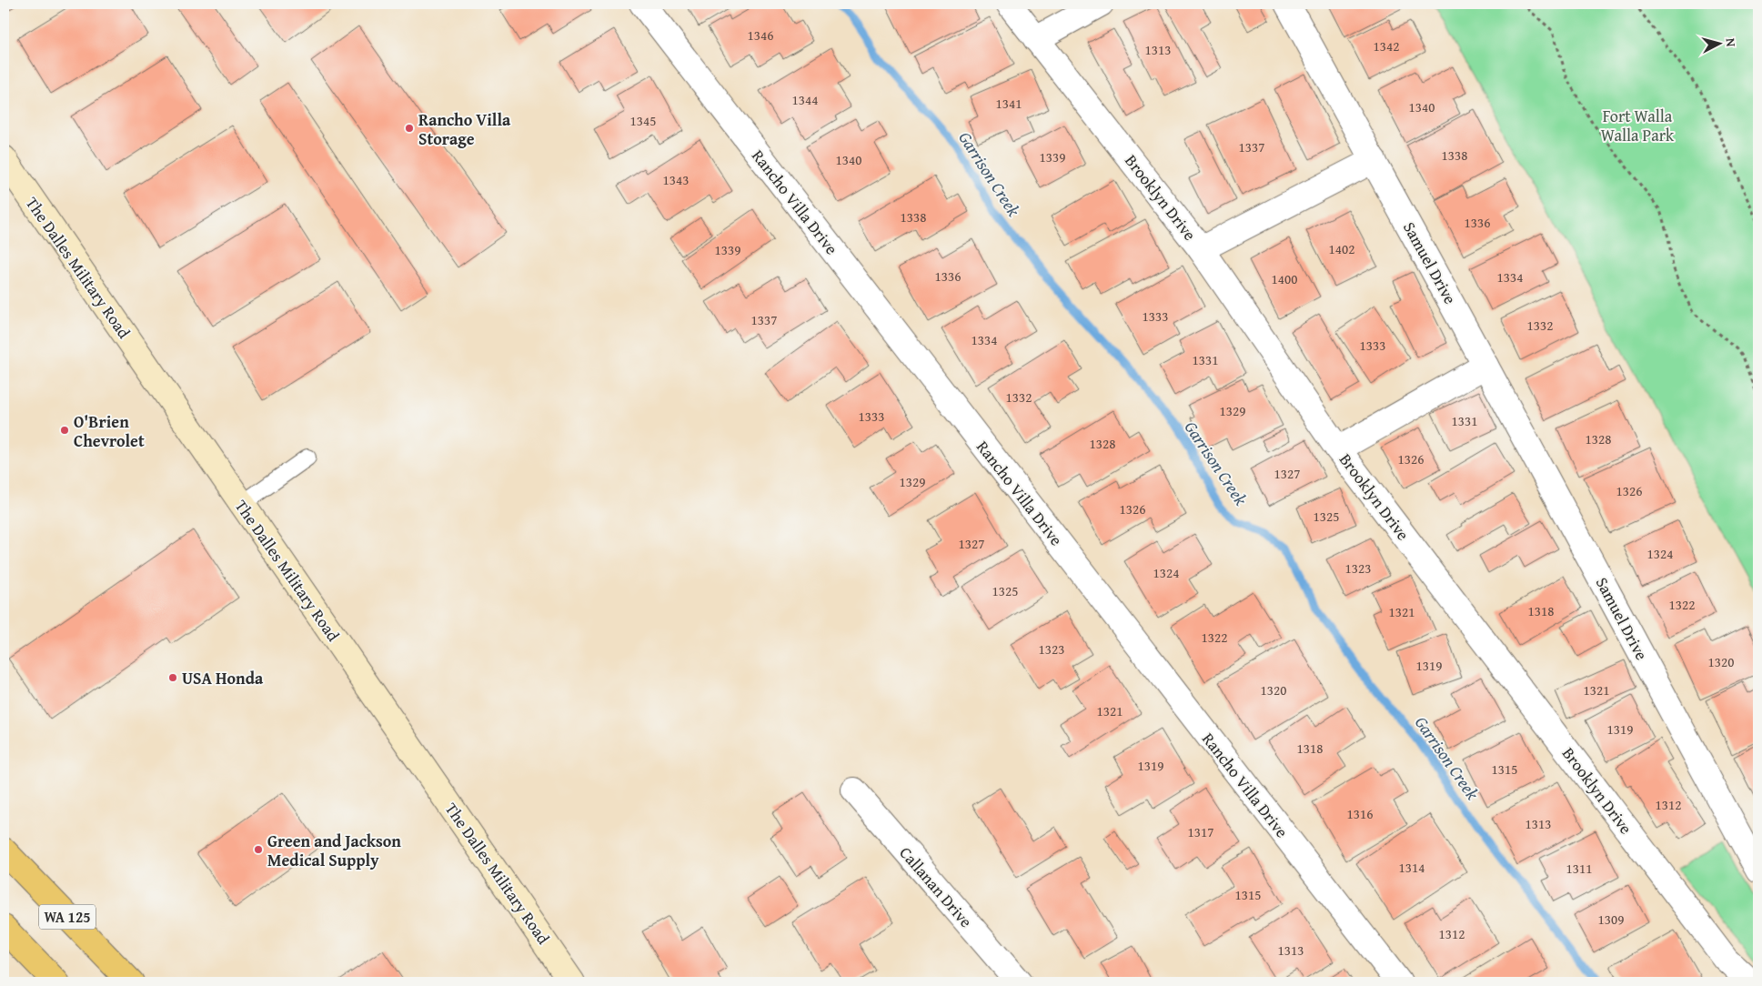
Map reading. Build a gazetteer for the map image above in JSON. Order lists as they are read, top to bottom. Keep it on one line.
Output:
{"streets":{"main road":["The Dalles Military Road","WA 125"],"street":["Brooklyn Drive","Rancho Villa Drive","Samuel Drive","Callanan Drive"]},"water":["Garrison Creek"],"parks":["Fort Walla Walla Park"],"places":["Rancho Villa Storage","O'Brien Chevrolet","USA Honda","Green and Jackson Medical Supply"],"house_numbers":["1346","1342","1313","1344","1341","1340","1345","1337","1338","1339","1340","1343","1338","1336","1402","1339","1336","1334","1400","1333","1337","1332","1334","1333","1331","1332","1329","1333","1331","1328","1328","1326","1327","1329","1326","1326","1325","1327","1324","1323","1324","1325","1322","1318","1321","1322","1323","1320","1319","1320","1321","1321","1319","1318","1319","1315","1312","1316","1313","1317","1314","1311","1315","1309","1312","1313"],"north":"right"}
